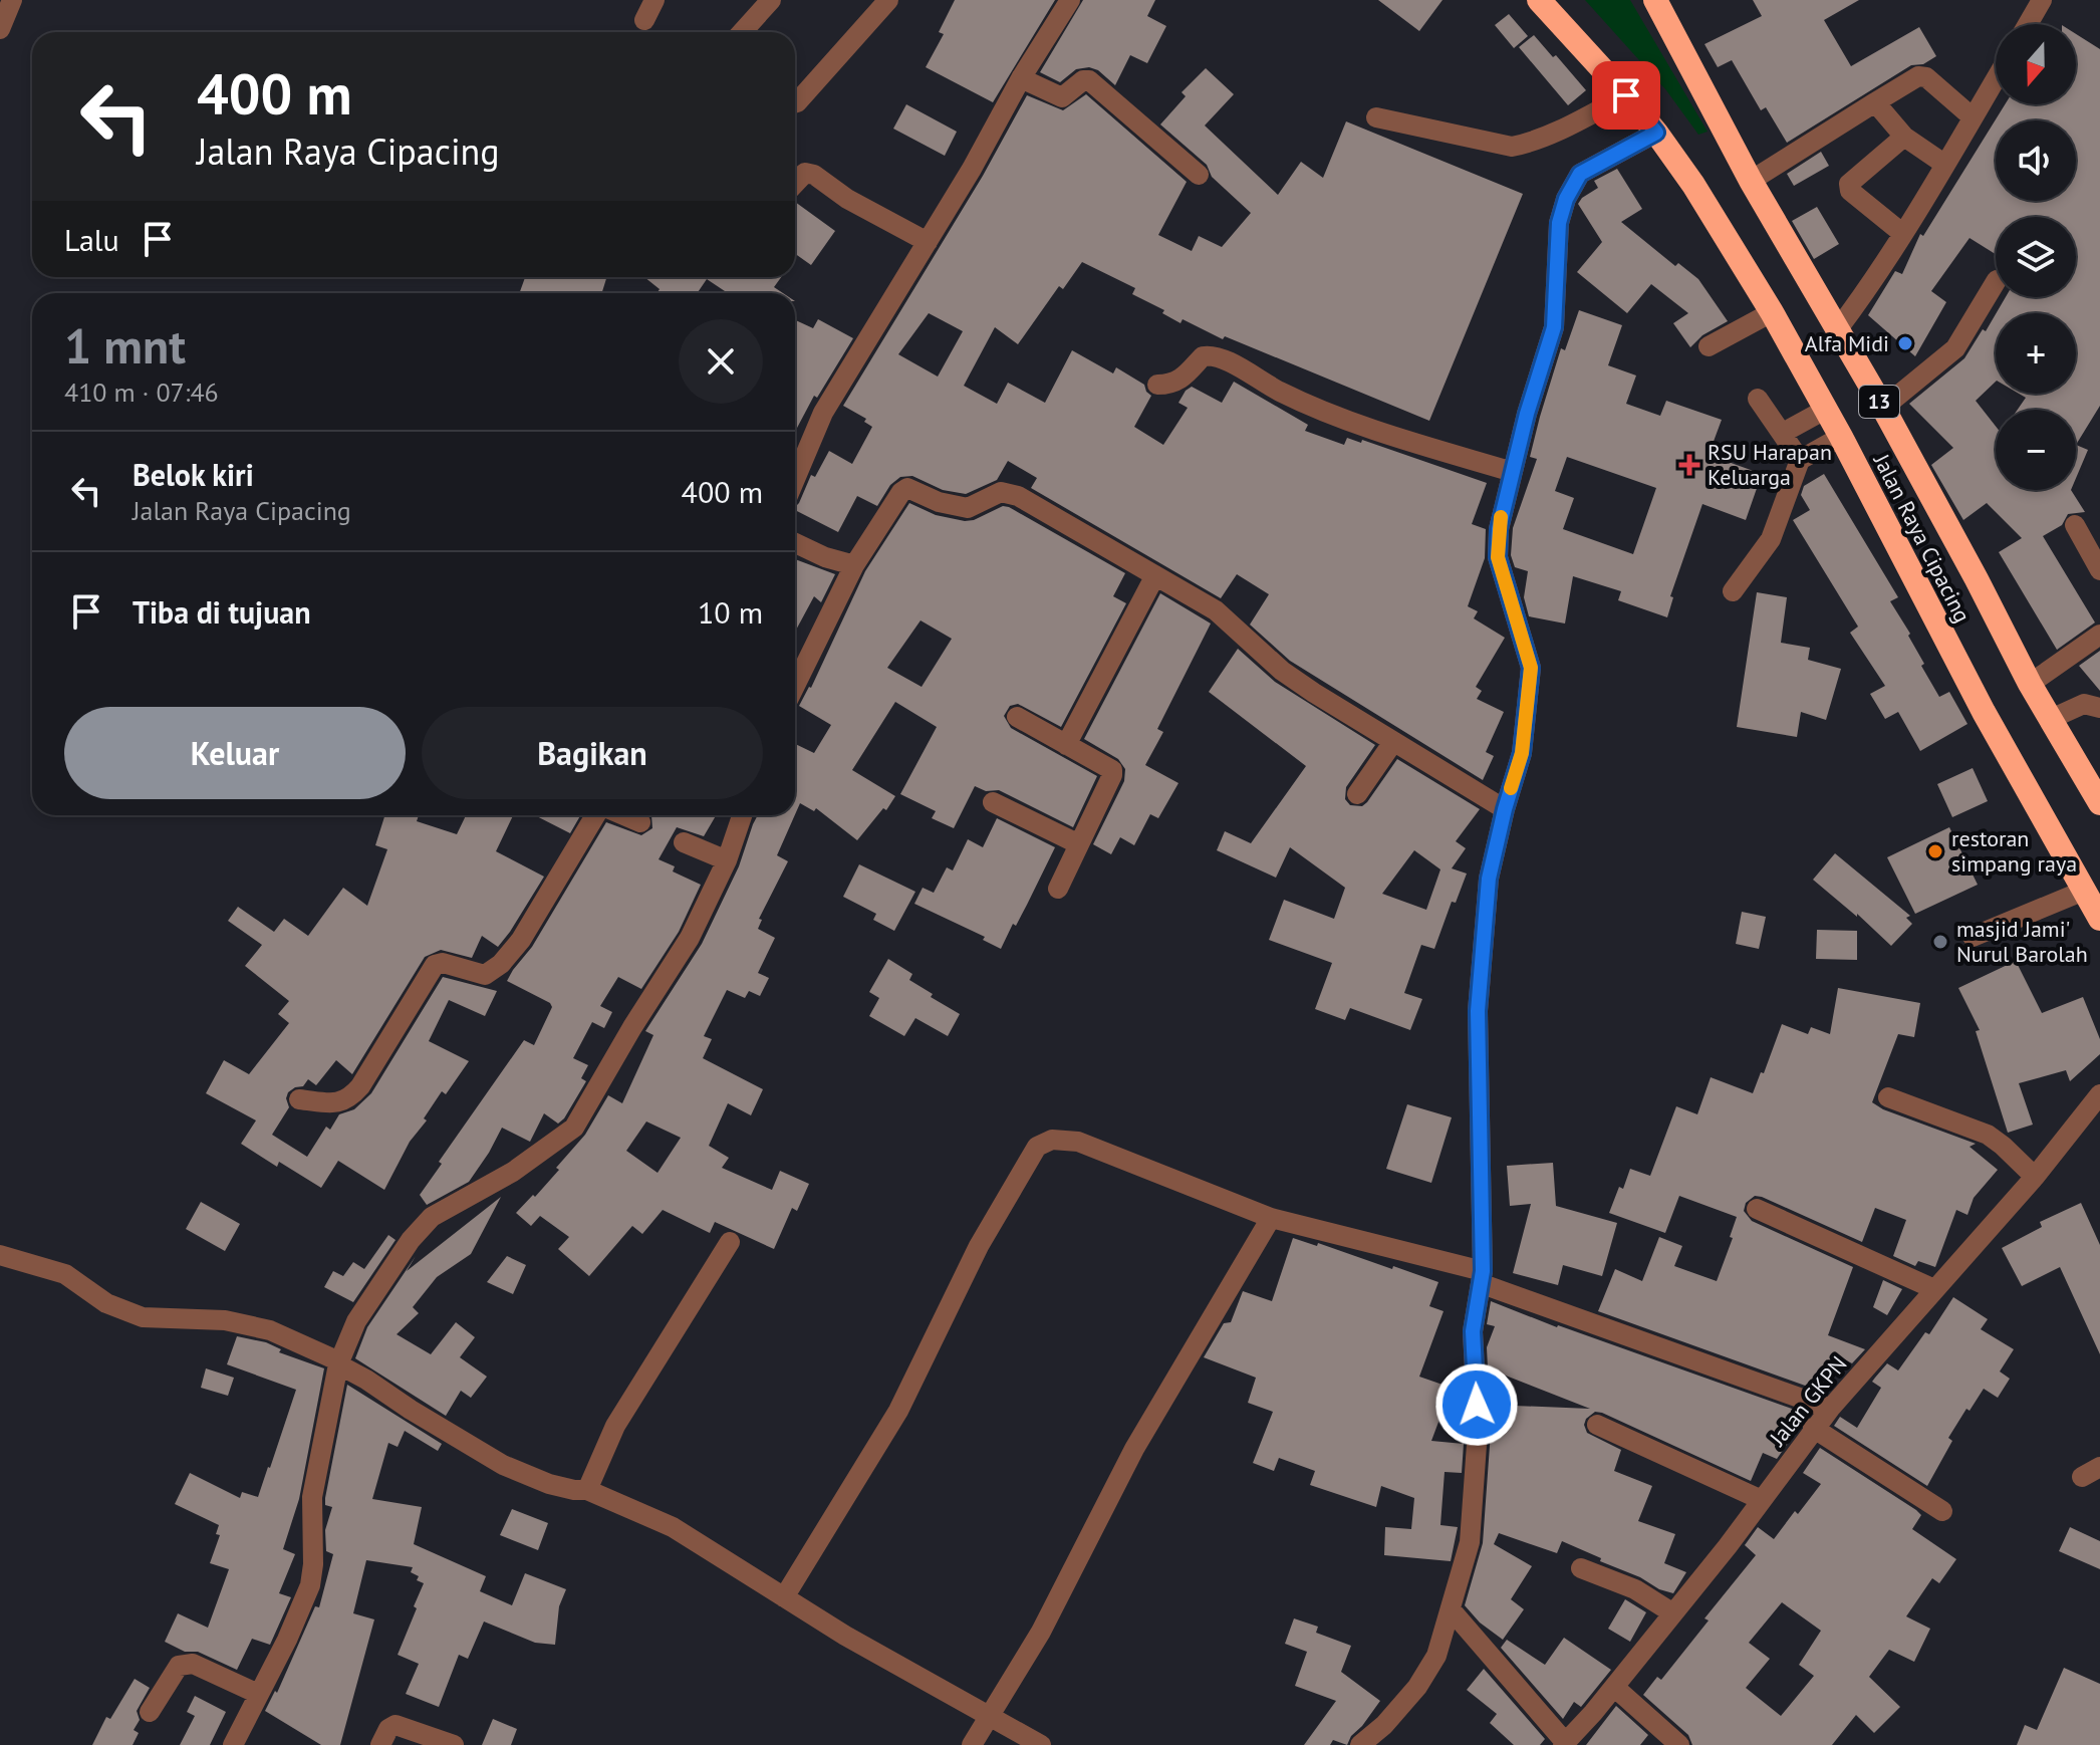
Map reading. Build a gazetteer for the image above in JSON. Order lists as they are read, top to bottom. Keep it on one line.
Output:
{"streets":{"highway":["13","Jalan Raya Cipacing"],"street":["Jalan GKPN"]},"places":{"other":["Alfa Midi","restoran simpang raya","masjid Jami' Nurul Barolah"],"health":["RSU Harapan Keluarga"]},"north":"bottom","page":{"map_buttons":["+","−"],"turn":["400 m","Jalan Raya Cipacing"],"then":"Lalu","heading":["1 mnt","410 m · 07:46"],"list":[{"name":"Belok kiri","note":"Jalan Raya Cipacing","value":"400 m"},{"name":"Tiba di tujuan","value":"10 m"}],"buttons":["Keluar","Bagikan"]}}
